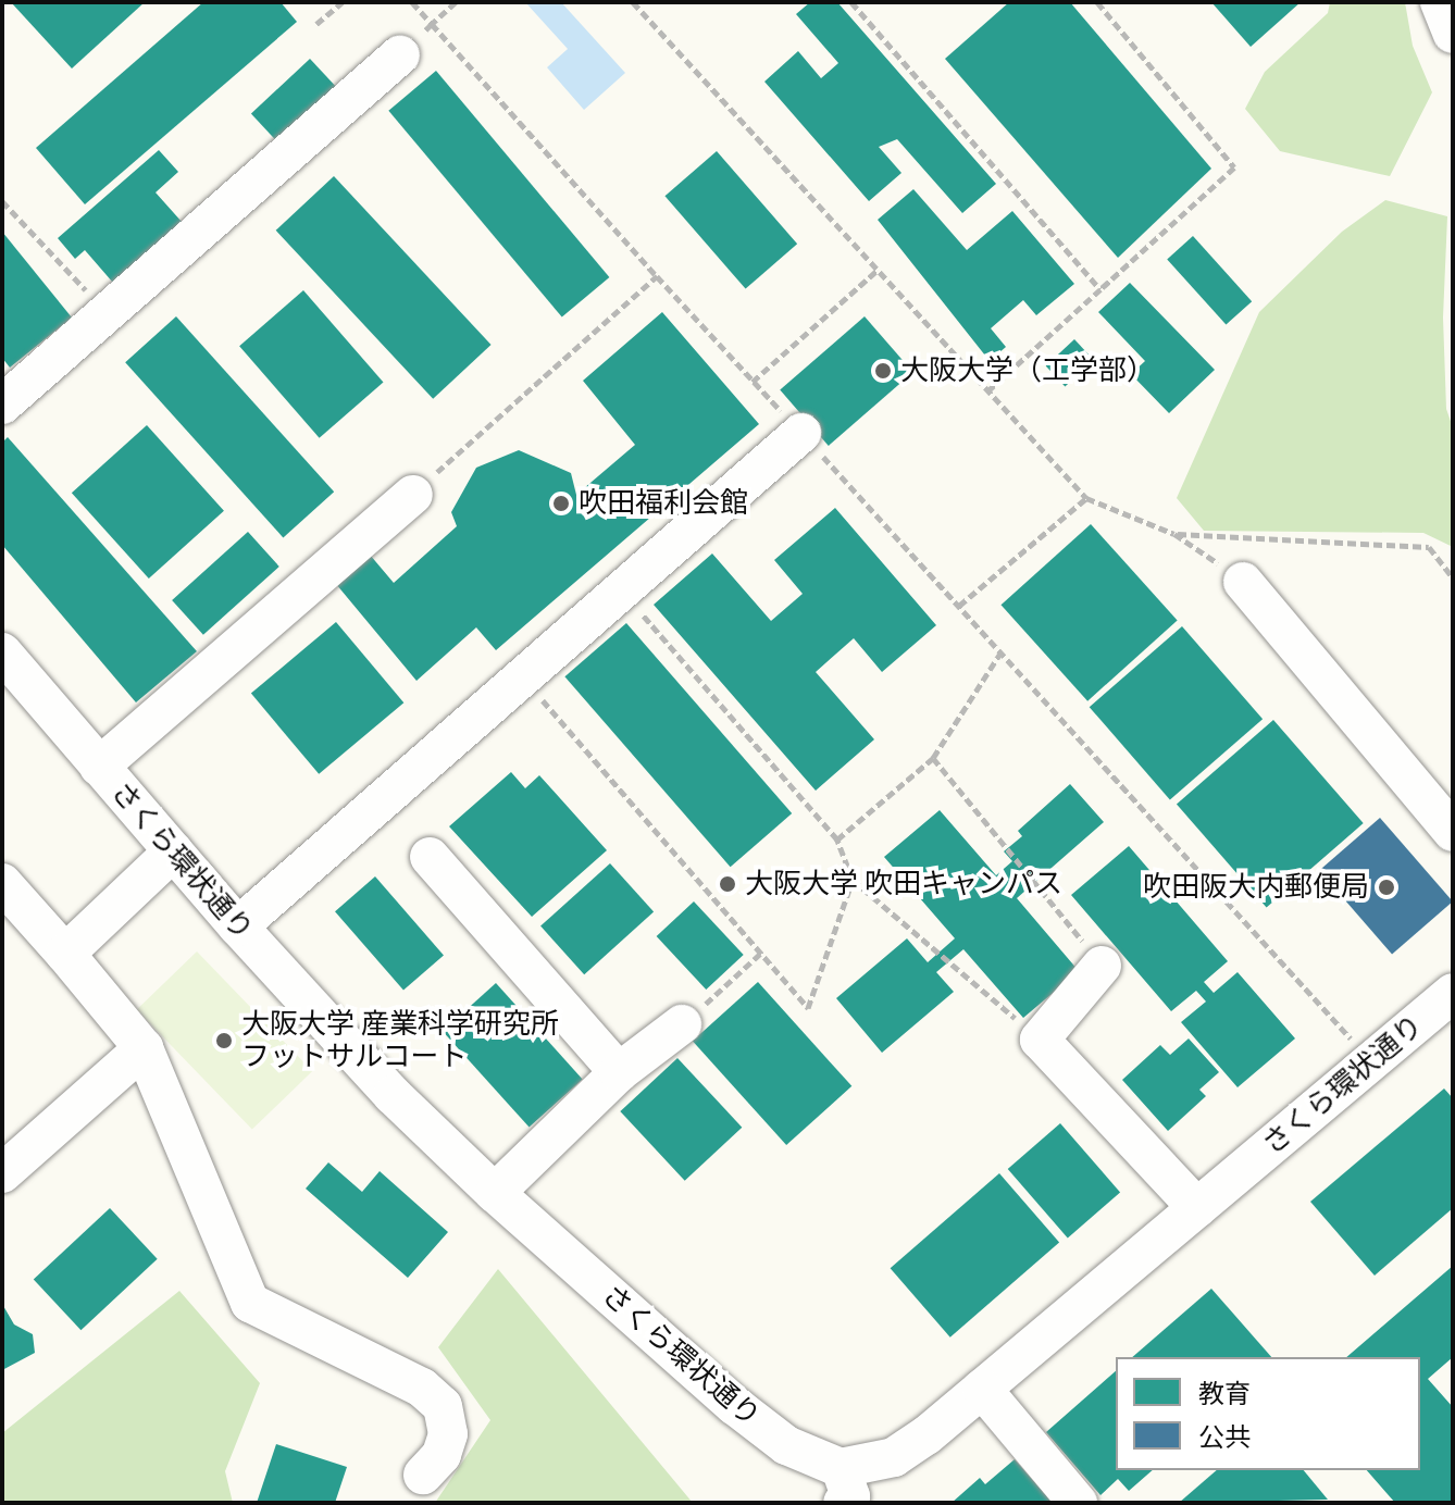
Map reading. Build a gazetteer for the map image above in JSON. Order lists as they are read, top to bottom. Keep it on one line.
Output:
{"streets":{"lane":["さくら環状通り"]},"places":["大阪大学（工学部）","吹田福利会館","大阪大学 吹田キャンパス","吹田阪大内郵便局","大阪大学 産業科学研究所 フットサルコート"],"legend":["教育","公共"]}
